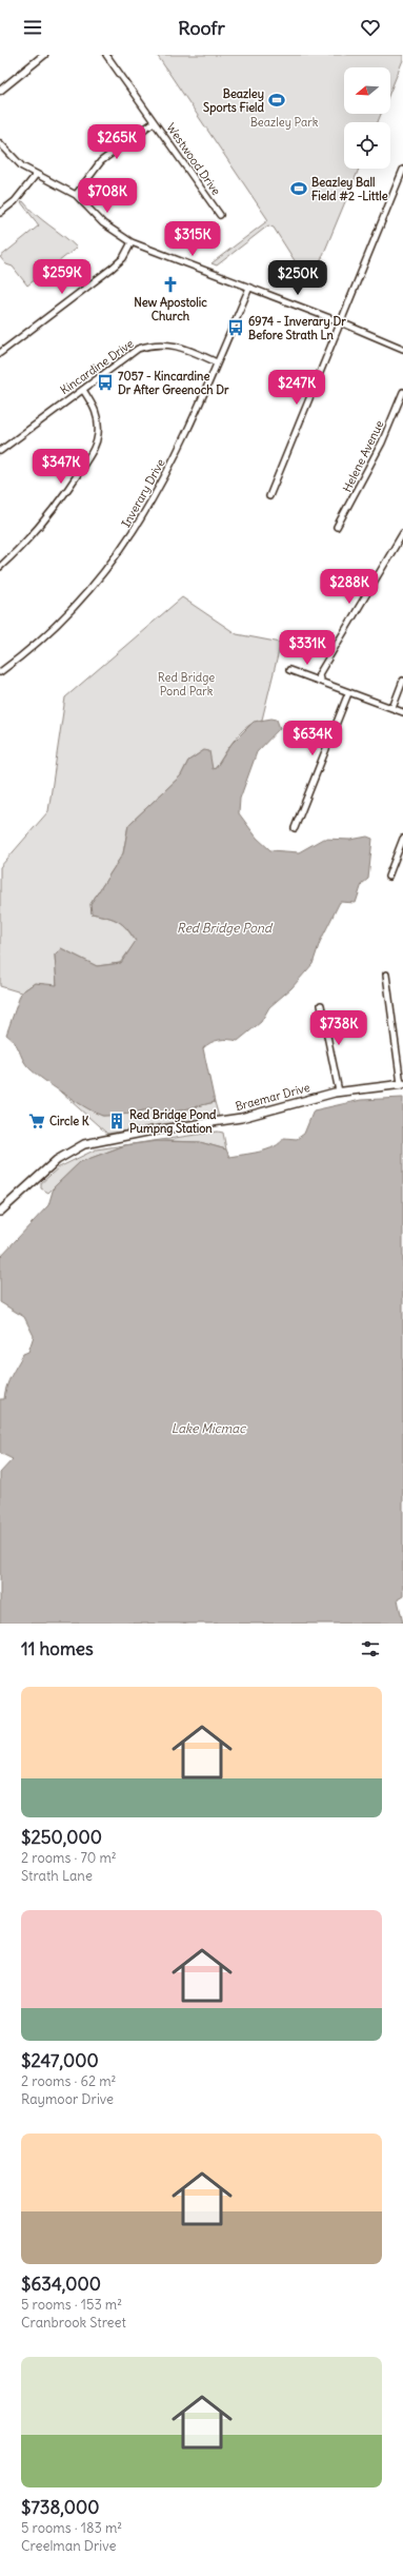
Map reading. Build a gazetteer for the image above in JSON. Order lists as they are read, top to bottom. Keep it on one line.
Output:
{"streets":{"main road":["Braemar Drive"],"street":["Westwood Drive","Kincardine Drive","Helene Avenue","Inverary Drive"]},"crossings":[["Kincardine Drive","Inverary Drive"]],"water":["Red Bridge Pond","Lake Micmac"],"parks":["Beazley Park","Red Bridge Pond Park"],"places":{"sports":["Beazley Sports Field","Beazley Ball Field #2 -Little"],"church":["New Apostolic Church"],"bus stop":["6974 - Inverary Dr Before Strath Ln","7057 - Kincardine Dr After Greenoch Dr"],"supermarket":["Circle K"],"building":["Red Bridge Pond Pumpng Station"]},"north":"left","page":{"header":"Roofr","price":["$265K","$708K","$315K","$259K","$250K","$247K","$347K","$288K","$331K","$634K","$738K"],"heading":"11 homes","list":[{"name":"$250,000","note":"2 rooms · 70 m² · Strath Lane"},{"name":"$247,000","note":"2 rooms · 62 m² · Raymoor Drive"},{"name":"$634,000","note":"5 rooms · 153 m² · Cranbrook Street"},{"name":"$738,000","note":"5 rooms · 183 m² · Creelman Drive"}]}}
